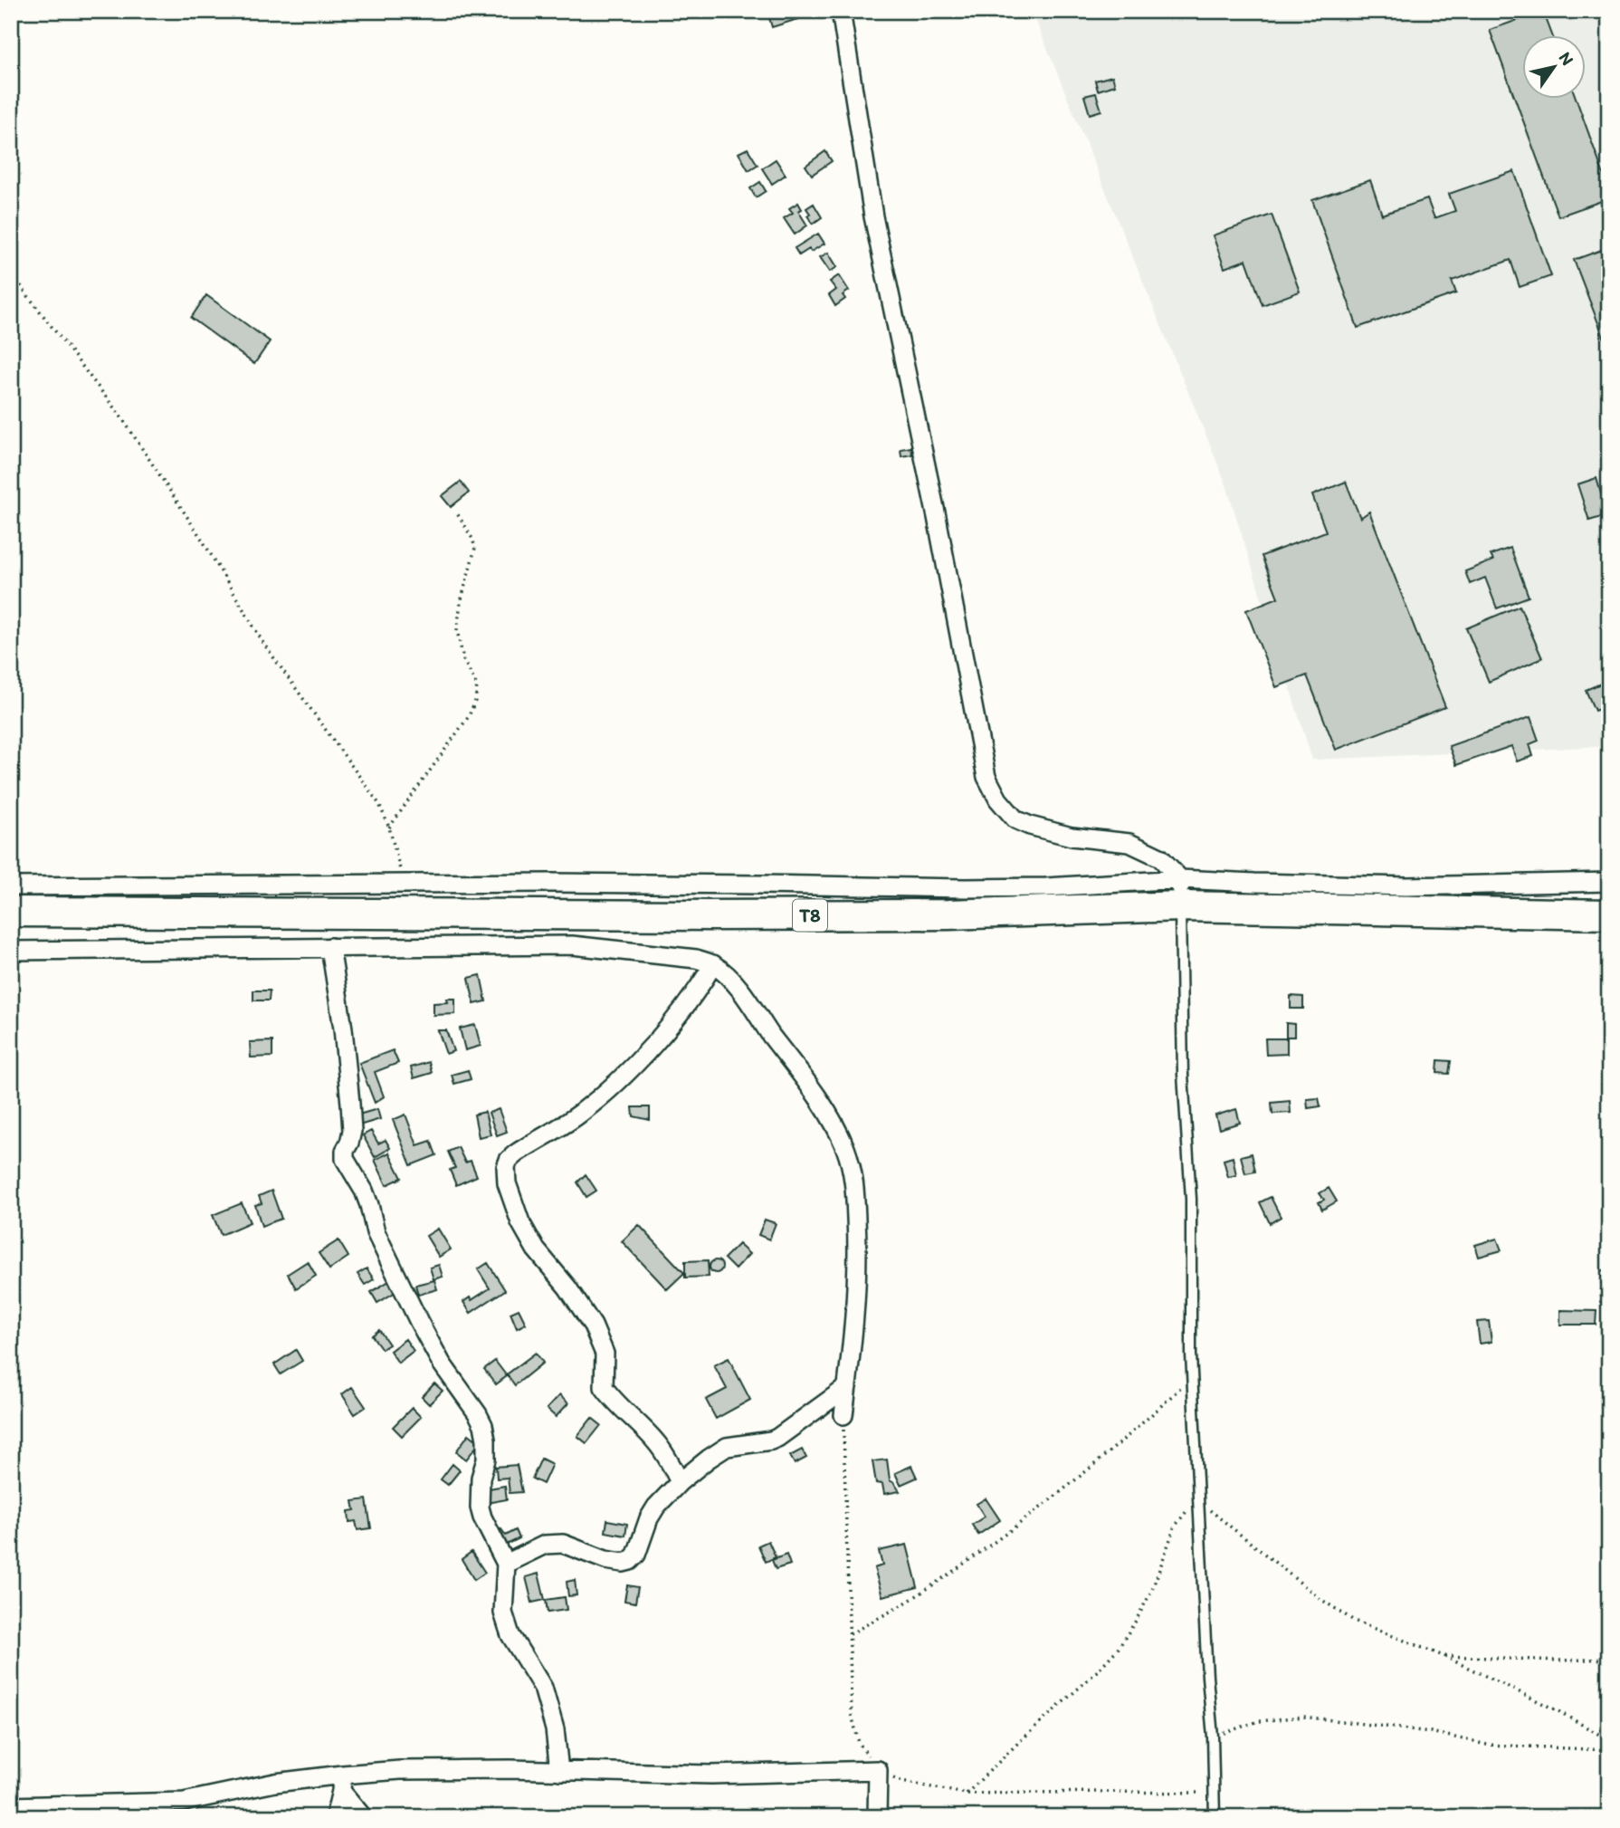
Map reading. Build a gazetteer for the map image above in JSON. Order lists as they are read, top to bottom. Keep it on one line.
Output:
{"streets":{"highway":["T8"]},"north":"top right"}
